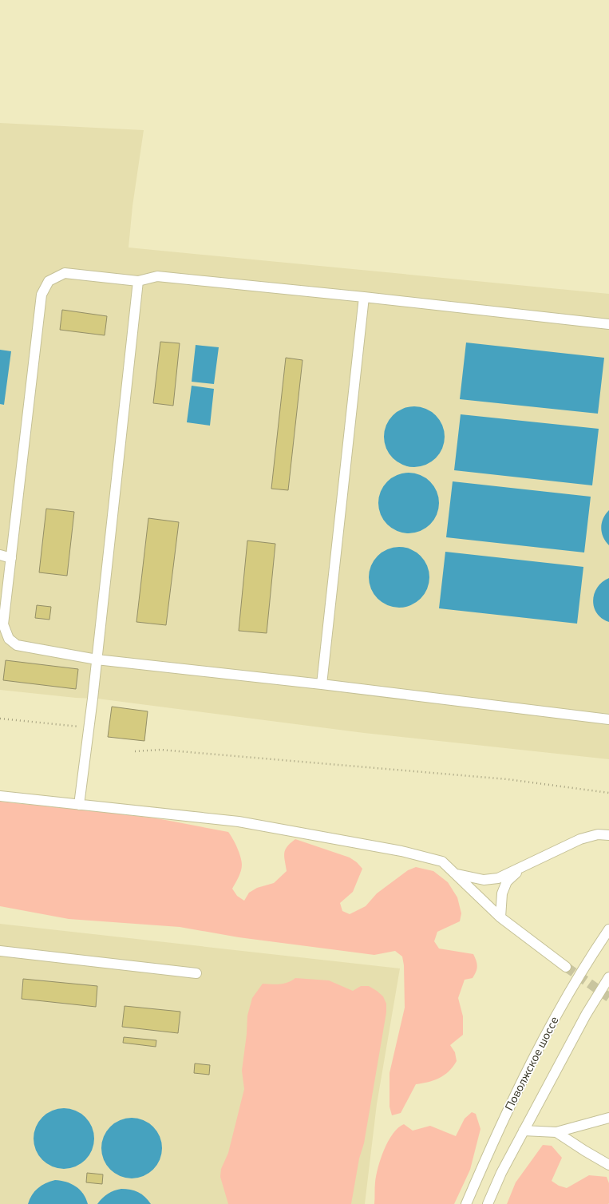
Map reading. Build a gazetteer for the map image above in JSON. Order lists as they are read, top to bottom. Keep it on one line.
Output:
{"streets":{"street":["Поволжское шоссе"]}}
